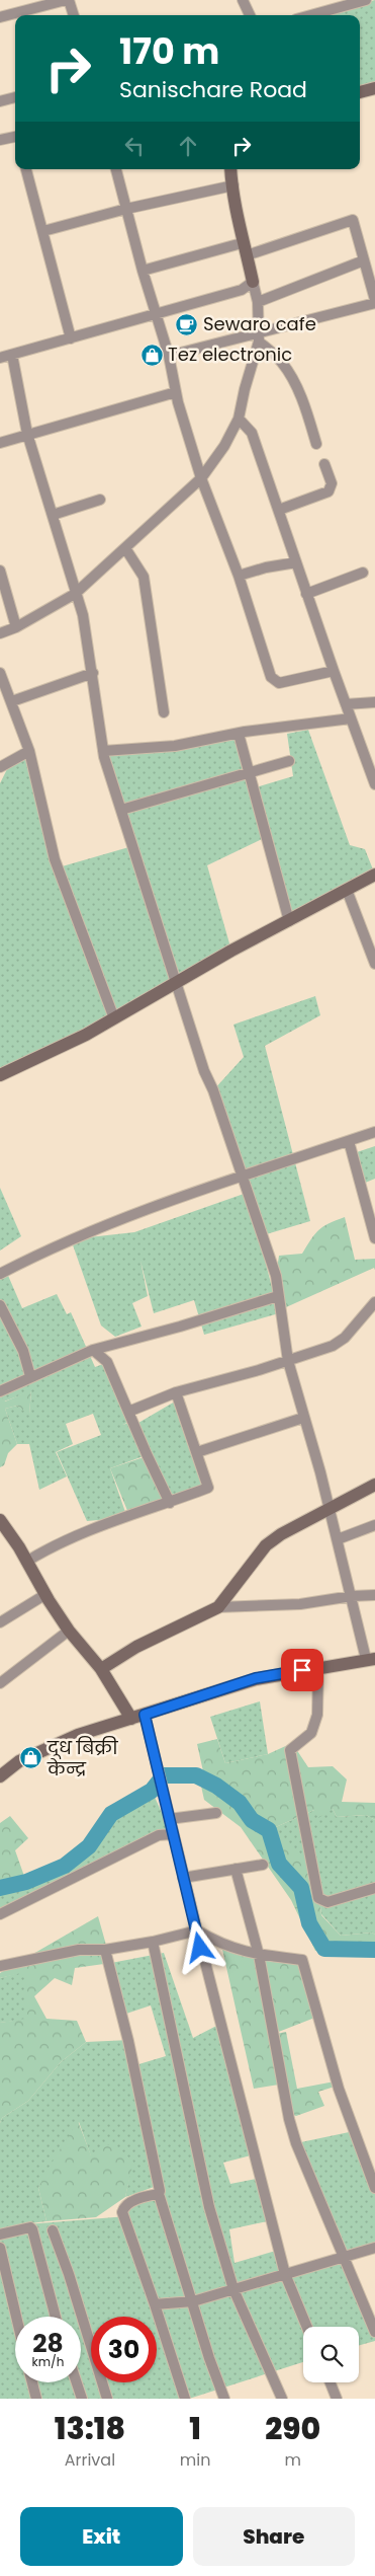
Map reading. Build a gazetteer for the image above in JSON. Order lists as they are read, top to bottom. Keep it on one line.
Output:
{"places":{"cafe":["Sewaro cafe"],"shop":["Tez electronic","दूध बिक्री केन्द्र"]},"page":{"turn":["170 m","Sanischare Road"],"speed":"28 km/h","limit":"30","eta":["13:18","Arrival","1","min","290","m"],"buttons":["Exit","Share"]}}
